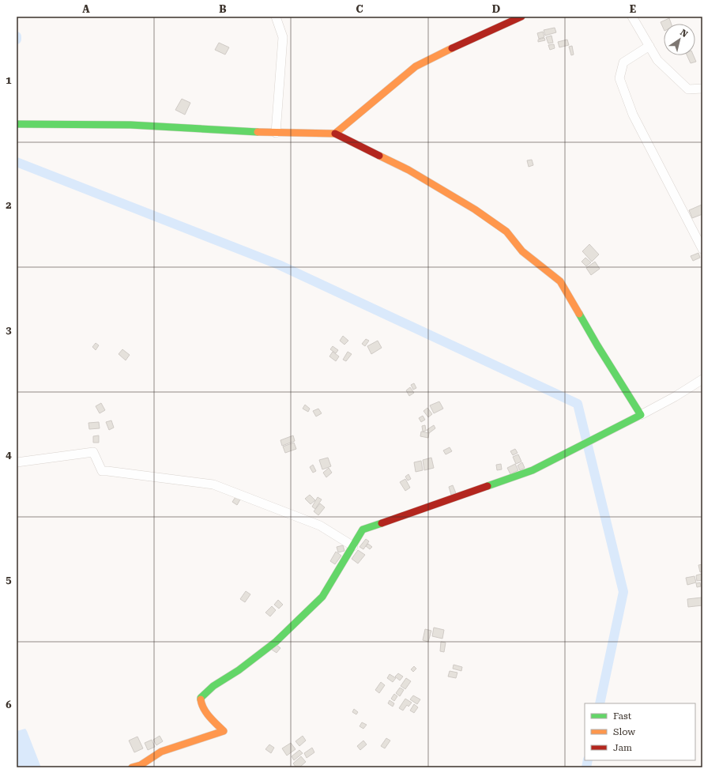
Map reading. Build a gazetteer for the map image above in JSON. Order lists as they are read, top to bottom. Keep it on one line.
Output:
{"legend":["Fast","Slow","Jam"],"north":"top right","grid":{"columns":["A","B","C","D","E"],"rows":["1","2","3","4","5","6"]}}
